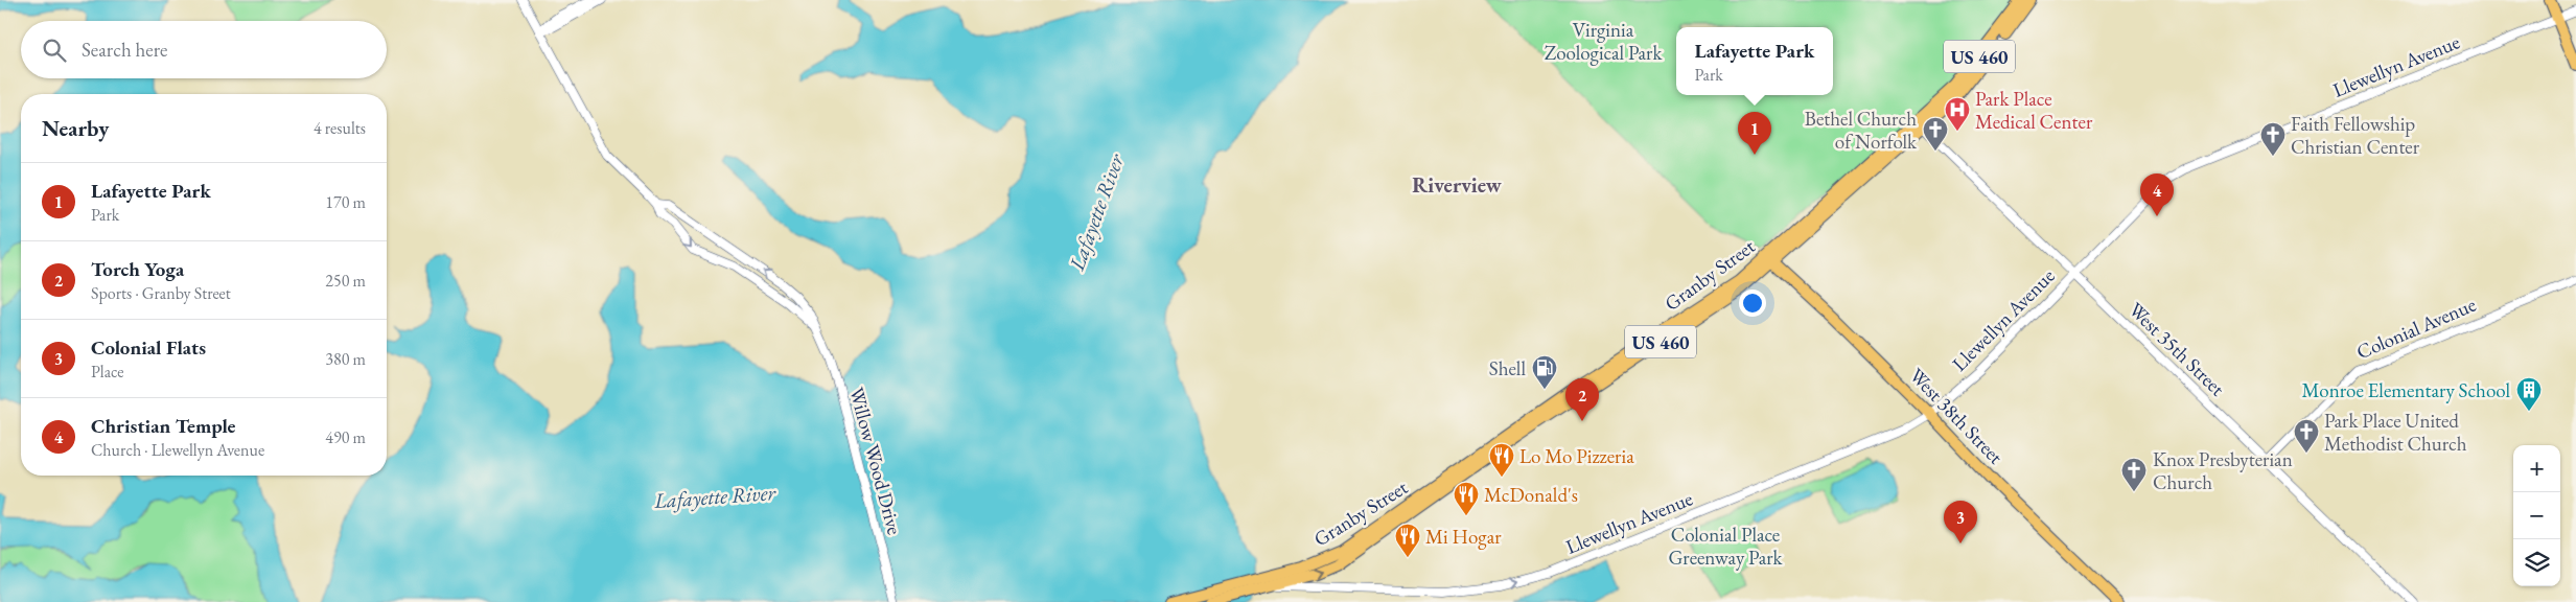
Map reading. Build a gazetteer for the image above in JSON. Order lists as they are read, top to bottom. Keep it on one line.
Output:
{"streets":{"main road":["US 460","Granby Street","West 38th Street"],"street":["Llewellyn Avenue","Colonial Avenue","West 35th Street","Willow Wood Drive"]},"crossings":[["Llewellyn Avenue","Granby Street"],["Llewellyn Avenue","West 35th Street"],["Llewellyn Avenue","West 38th Street"],["Granby Street","West 35th Street"],["Granby Street","West 38th Street"],["Colonial Avenue","West 35th Street"]],"one_way":["Llewellyn Avenue"],"districts":["Riverview"],"water":["Lafayette River"],"parks":["Virginia Zoological Park","Colonial Place Greenway Park"],"places":{"hospital":["Park Place Medical Center"],"church":["Bethel Church of Norfolk","Faith Fellowship Christian Center","Park Place United Methodist Church","Knox Presbyterian Church"],"fuel station":["Shell"],"building":["Monroe Elementary School"],"restaurant":["Lo Mo Pizzeria","McDonald's","Mi Hogar"]},"page":{"search":"Search here","popup":["Lafayette Park","Park"],"heading":["Nearby","4 results"],"pins":["1","4","2","3"],"list":[{"mark":"1","name":"Lafayette Park","note":"Park","value":"170 m"},{"mark":"2","name":"Torch Yoga","note":"Sports · Granby Street","value":"250 m"},{"mark":"3","name":"Colonial Flats","note":"Place","value":"380 m"},{"mark":"4","name":"Christian Temple","note":"Church · Llewellyn Avenue","value":"490 m"}],"map_buttons":["+","−"]}}
